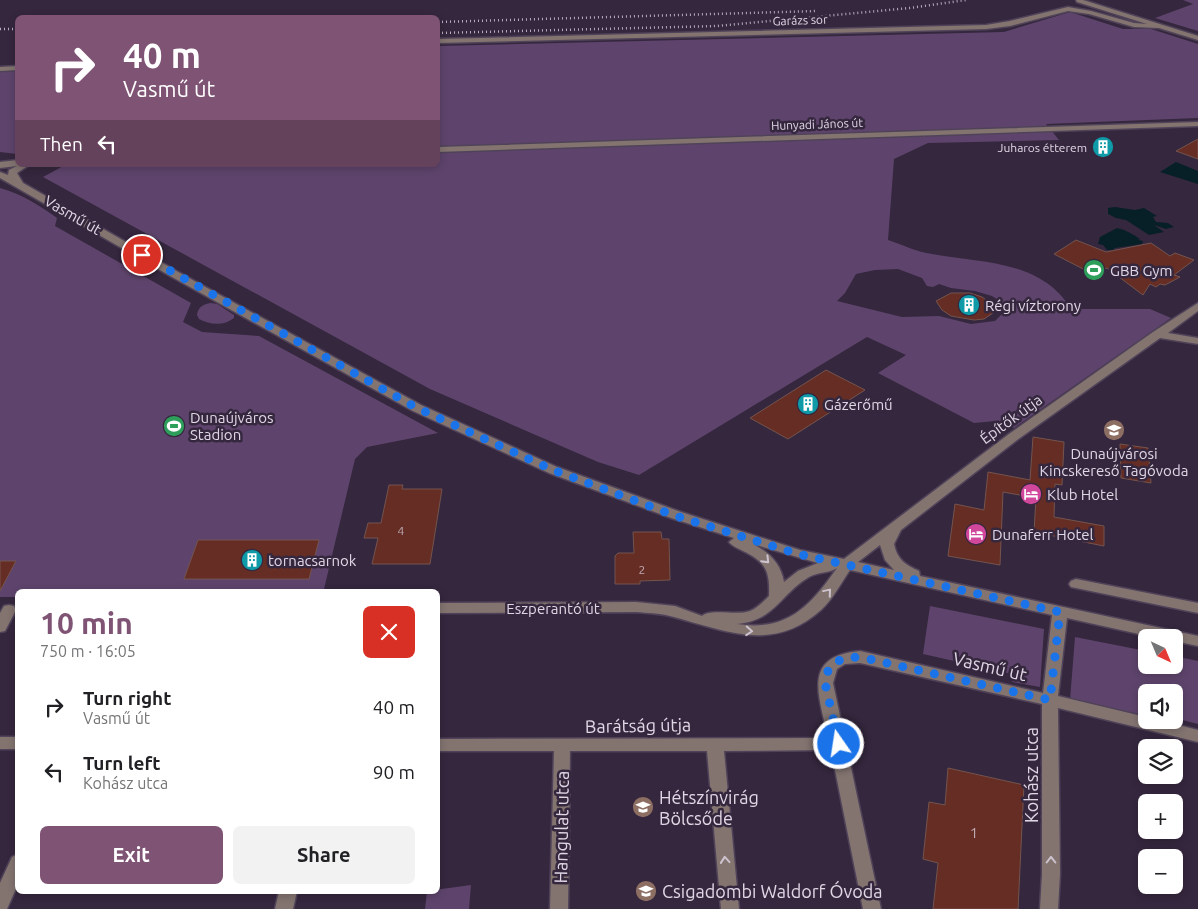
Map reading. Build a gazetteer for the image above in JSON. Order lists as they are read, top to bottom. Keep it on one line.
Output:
{"streets":{"street":["Garázs sor","Hunyadi János út","Vasmű út","Építők útja","Eszperantó út","Barátság útja","Kohász utca","Hangulat utca"]},"crossings":[["Vasmű út","Építők útja"],["Vasmű út","Eszperantó út"],["Vasmű út","Barátság útja"],["Vasmű út","Kohász utca"],["Építők útja","Eszperantó út"],["Barátság útja","Hangulat utca"]],"one_way":["Kohász utca"],"places":{"building":["Juharos étterem","Régi víztorony","Gázerőmű","tornacsarnok"],"sports":["GBB Gym","Dunaújváros Stadion"],"school or university":["Dunaújvárosi Kincskereső Tagóvoda","Hétszínvirág Bölcsőde","Csigadombi Waldorf Óvoda"],"hotel":["Klub Hotel","Dunaferr Hotel"]},"house_numbers":["4","2","1"],"north":"bottom right","page":{"turn":["40 m","Vasmű út"],"then":"Then","heading":["10 min","750 m · 16:05"],"map_buttons":["+","−"],"list":[{"name":"Turn right","note":"Vasmű út","value":"40 m"},{"name":"Turn left","note":"Kohász utca","value":"90 m"}],"buttons":["Exit","Share"]}}
